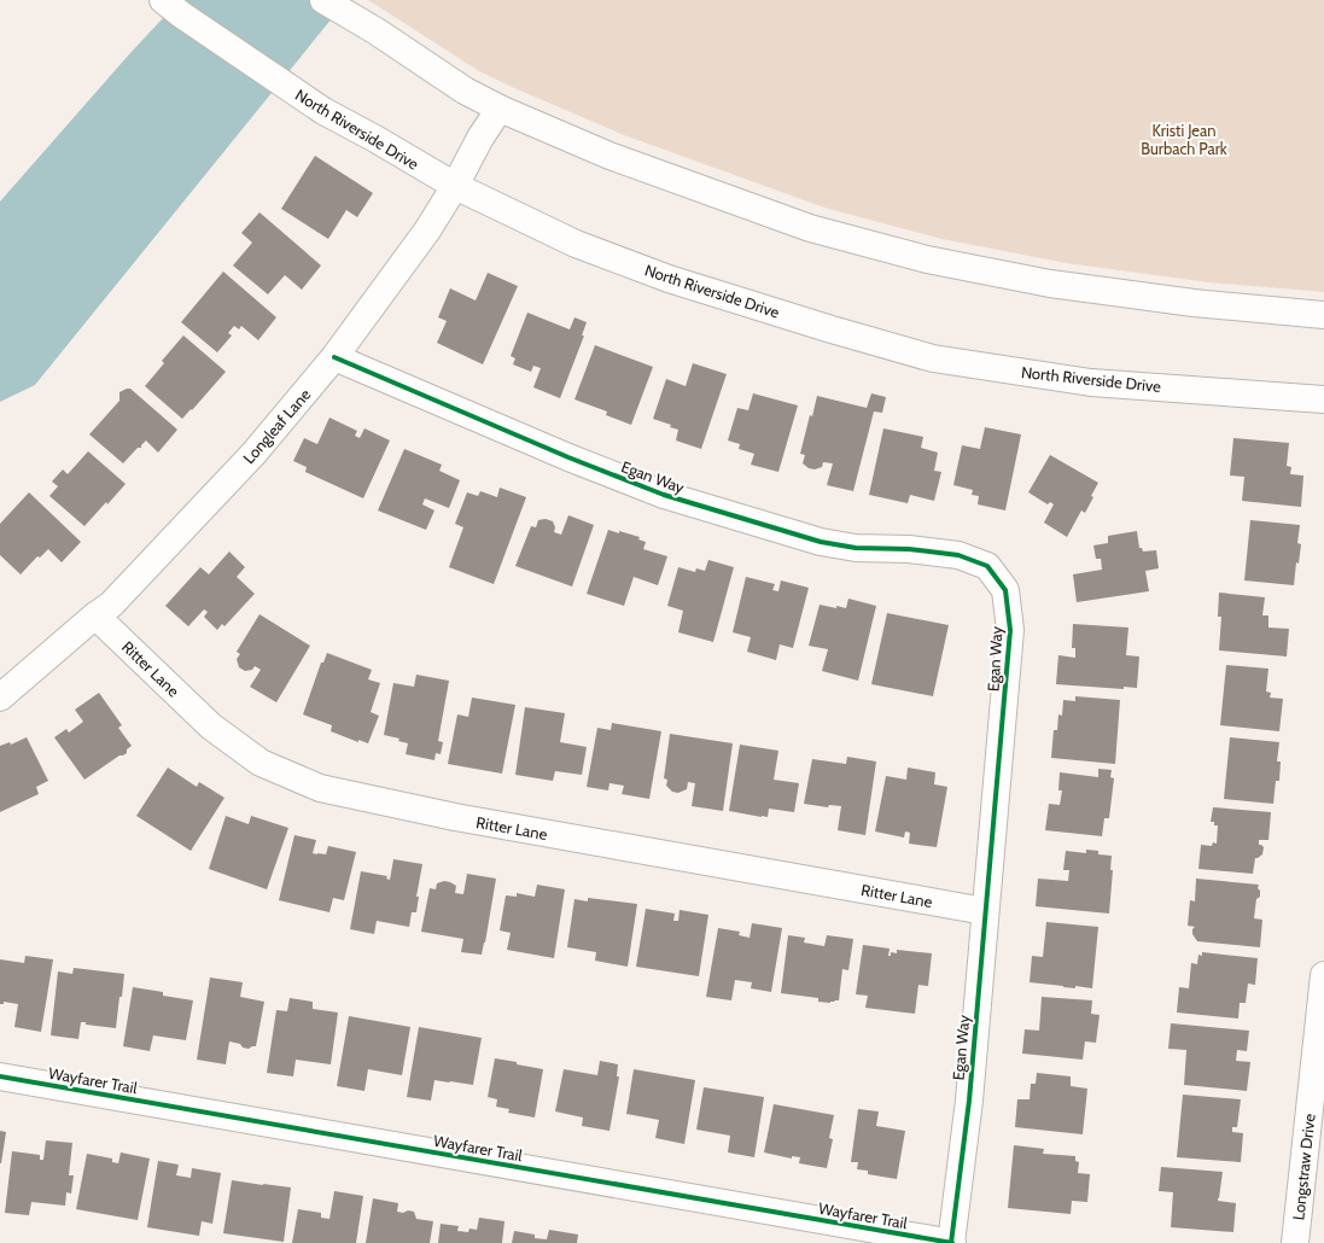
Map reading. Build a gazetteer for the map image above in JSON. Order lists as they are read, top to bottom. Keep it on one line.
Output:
{"streets":{"street":["North Riverside Drive","Longleaf Lane","Egan Way","Ritter Lane","Wayfarer Trail","Longstraw Drive"]},"crossings":[["North Riverside Drive","Longleaf Lane"],["Longleaf Lane","Egan Way"],["Longleaf Lane","Ritter Lane"],["Egan Way","Ritter Lane"],["Egan Way","Wayfarer Trail"]],"parks":["Kristi Jean Burbach Park"]}
